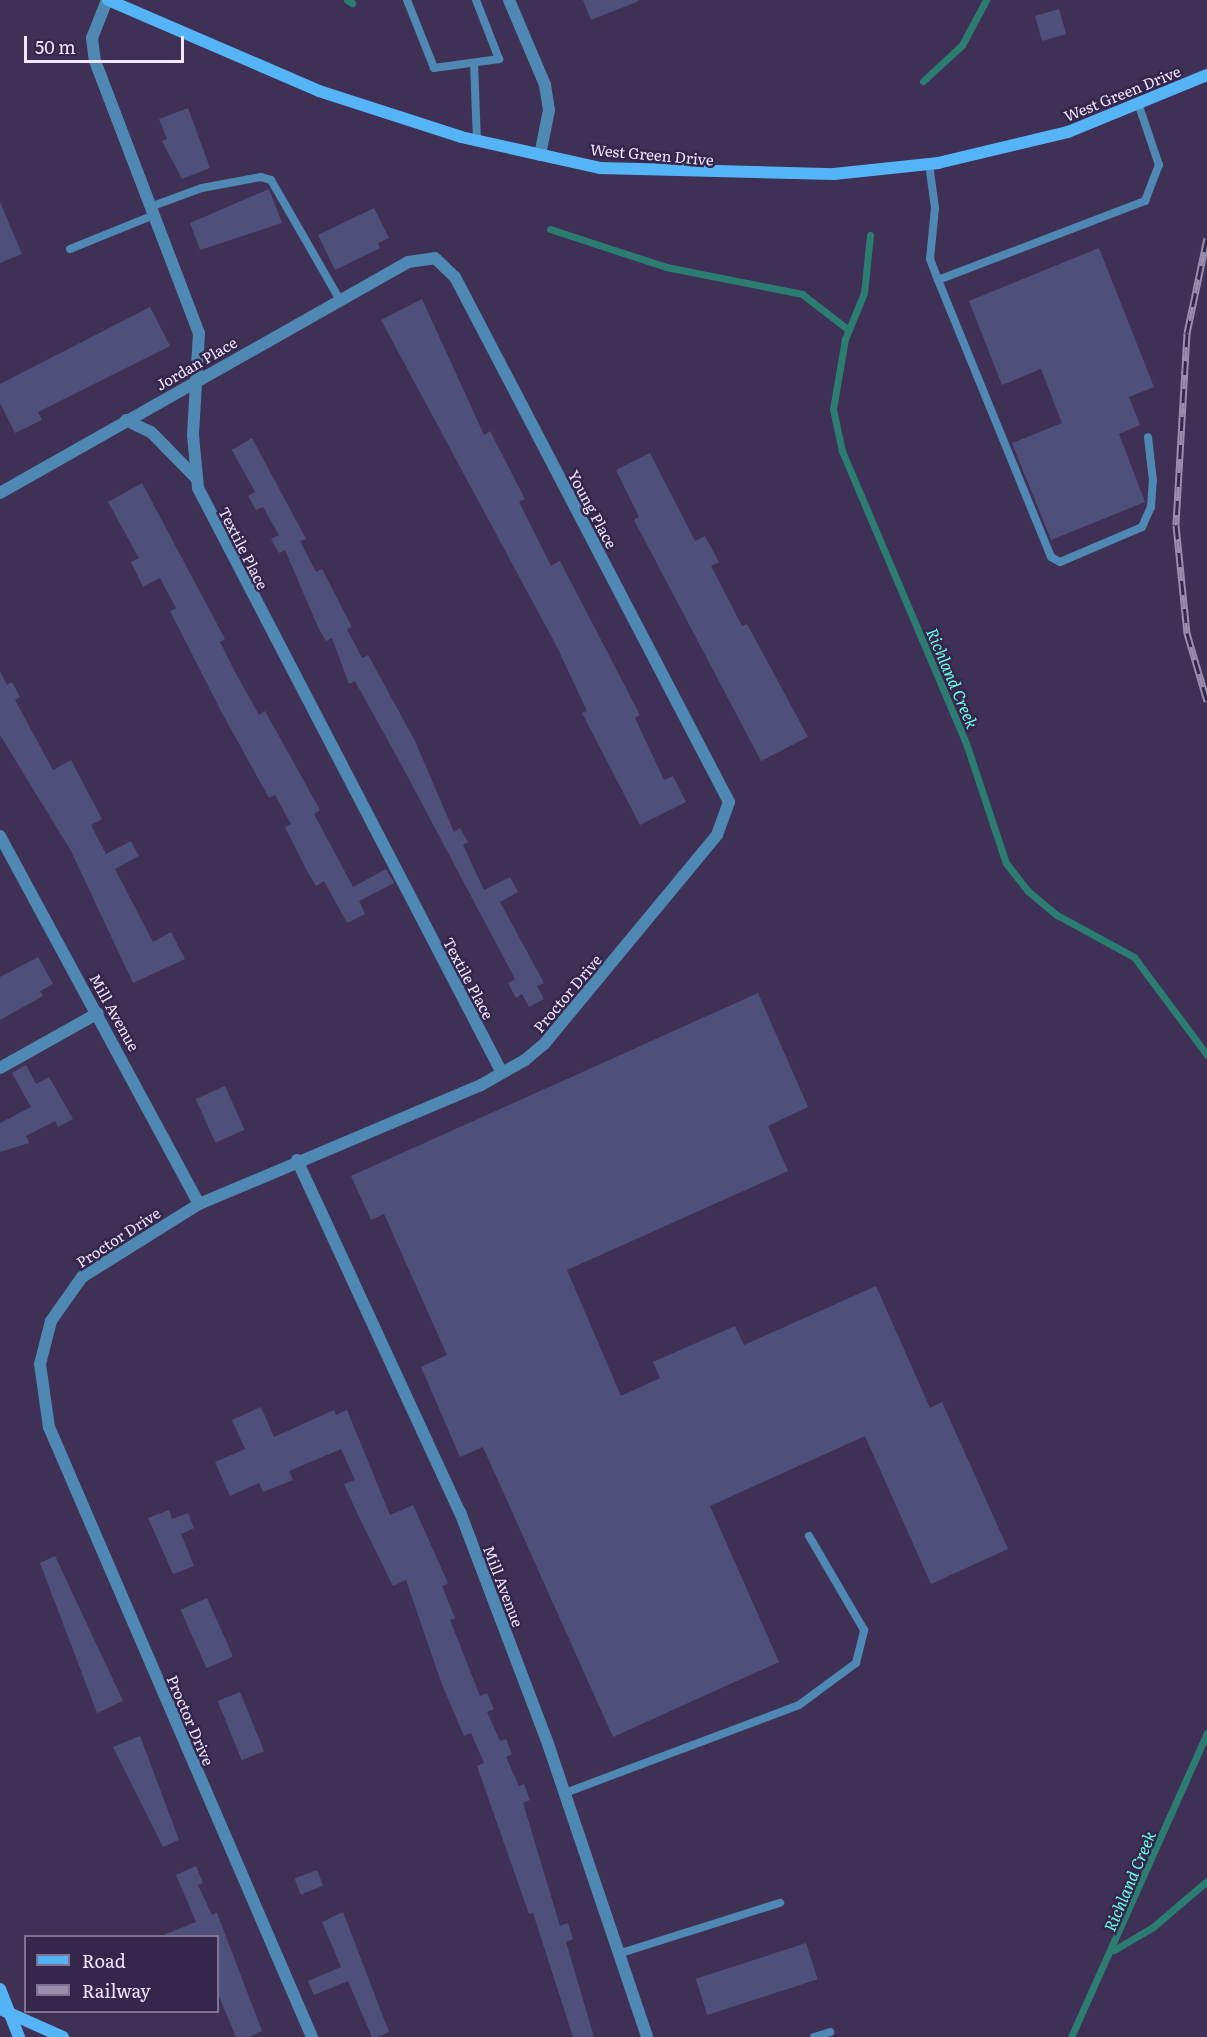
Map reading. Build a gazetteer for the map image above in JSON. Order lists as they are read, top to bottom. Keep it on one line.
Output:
{"streets":{"main road":["West Green Drive"],"street":["Jordan Place","Young Place","Textile Place","Proctor Drive","Mill Avenue"]},"crossings":[["West Green Drive","Textile Place"],["Jordan Place","Young Place"],["Jordan Place","Textile Place"],["Young Place","Proctor Drive"],["Textile Place","Proctor Drive"],["Proctor Drive","Mill Avenue"]],"water":["Richland Creek"],"legend":["Road","Railway"],"scale_bar":"50 m"}
